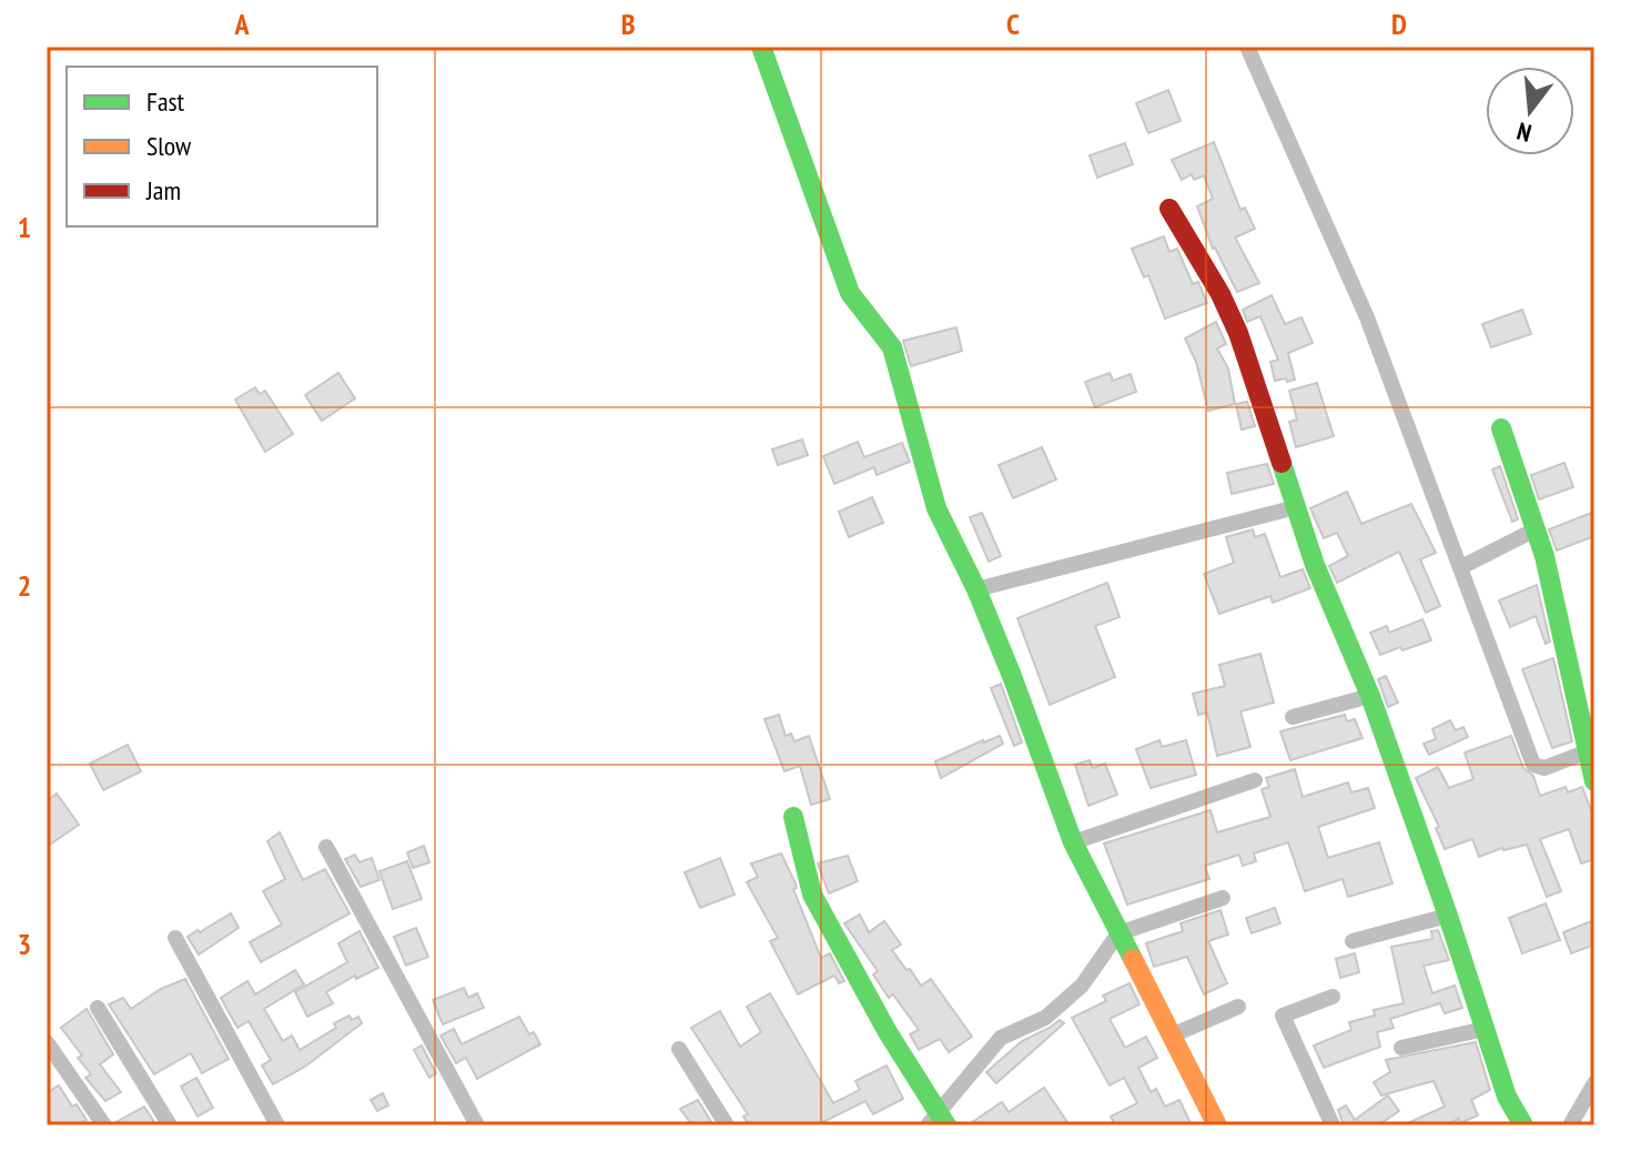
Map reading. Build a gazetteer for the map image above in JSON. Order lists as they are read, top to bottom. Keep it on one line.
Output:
{"legend":["Fast","Slow","Jam"],"north":"bottom","grid":{"columns":["A","B","C","D"],"rows":["1","2","3"]}}
